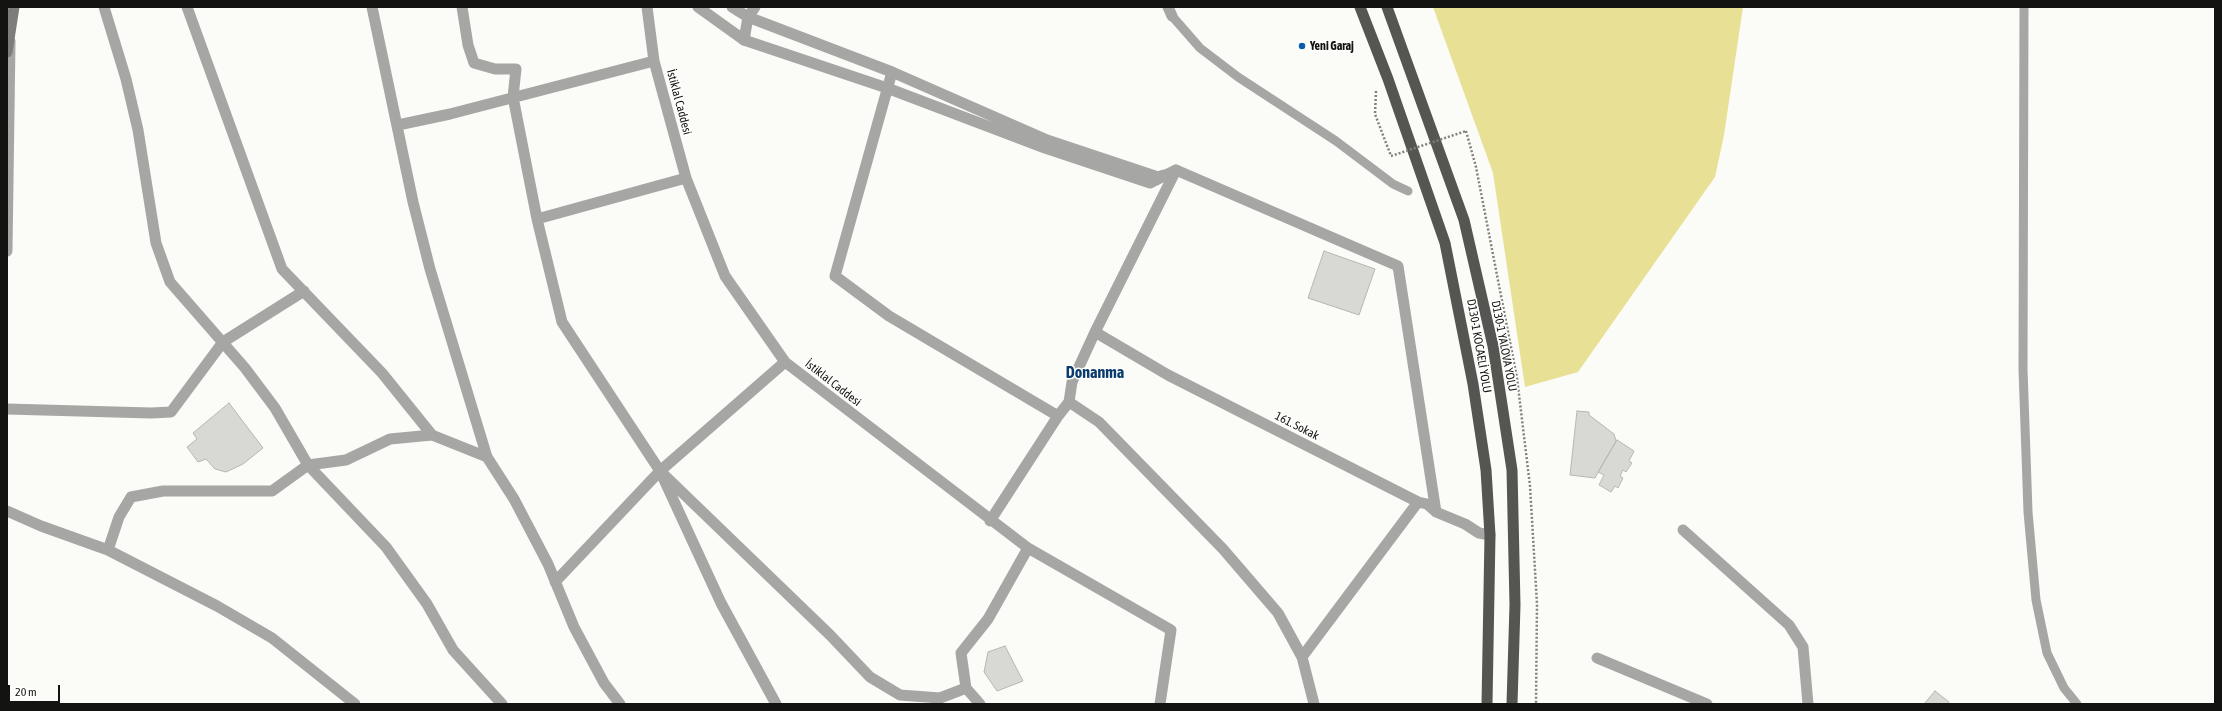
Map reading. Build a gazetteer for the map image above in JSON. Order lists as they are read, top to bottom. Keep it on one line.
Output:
{"streets":{"highway":["D130-1 KOCAELİ YOLU","D130-1 YALOVA YOLU"],"street":["İstiklal Caddesi","161. Sokak"]},"crossings":[["D130-1 KOCAELİ YOLU","161. Sokak"]],"districts":["Donanma"],"places":["Yeni Garaj"],"scale_bar":"20 m"}
